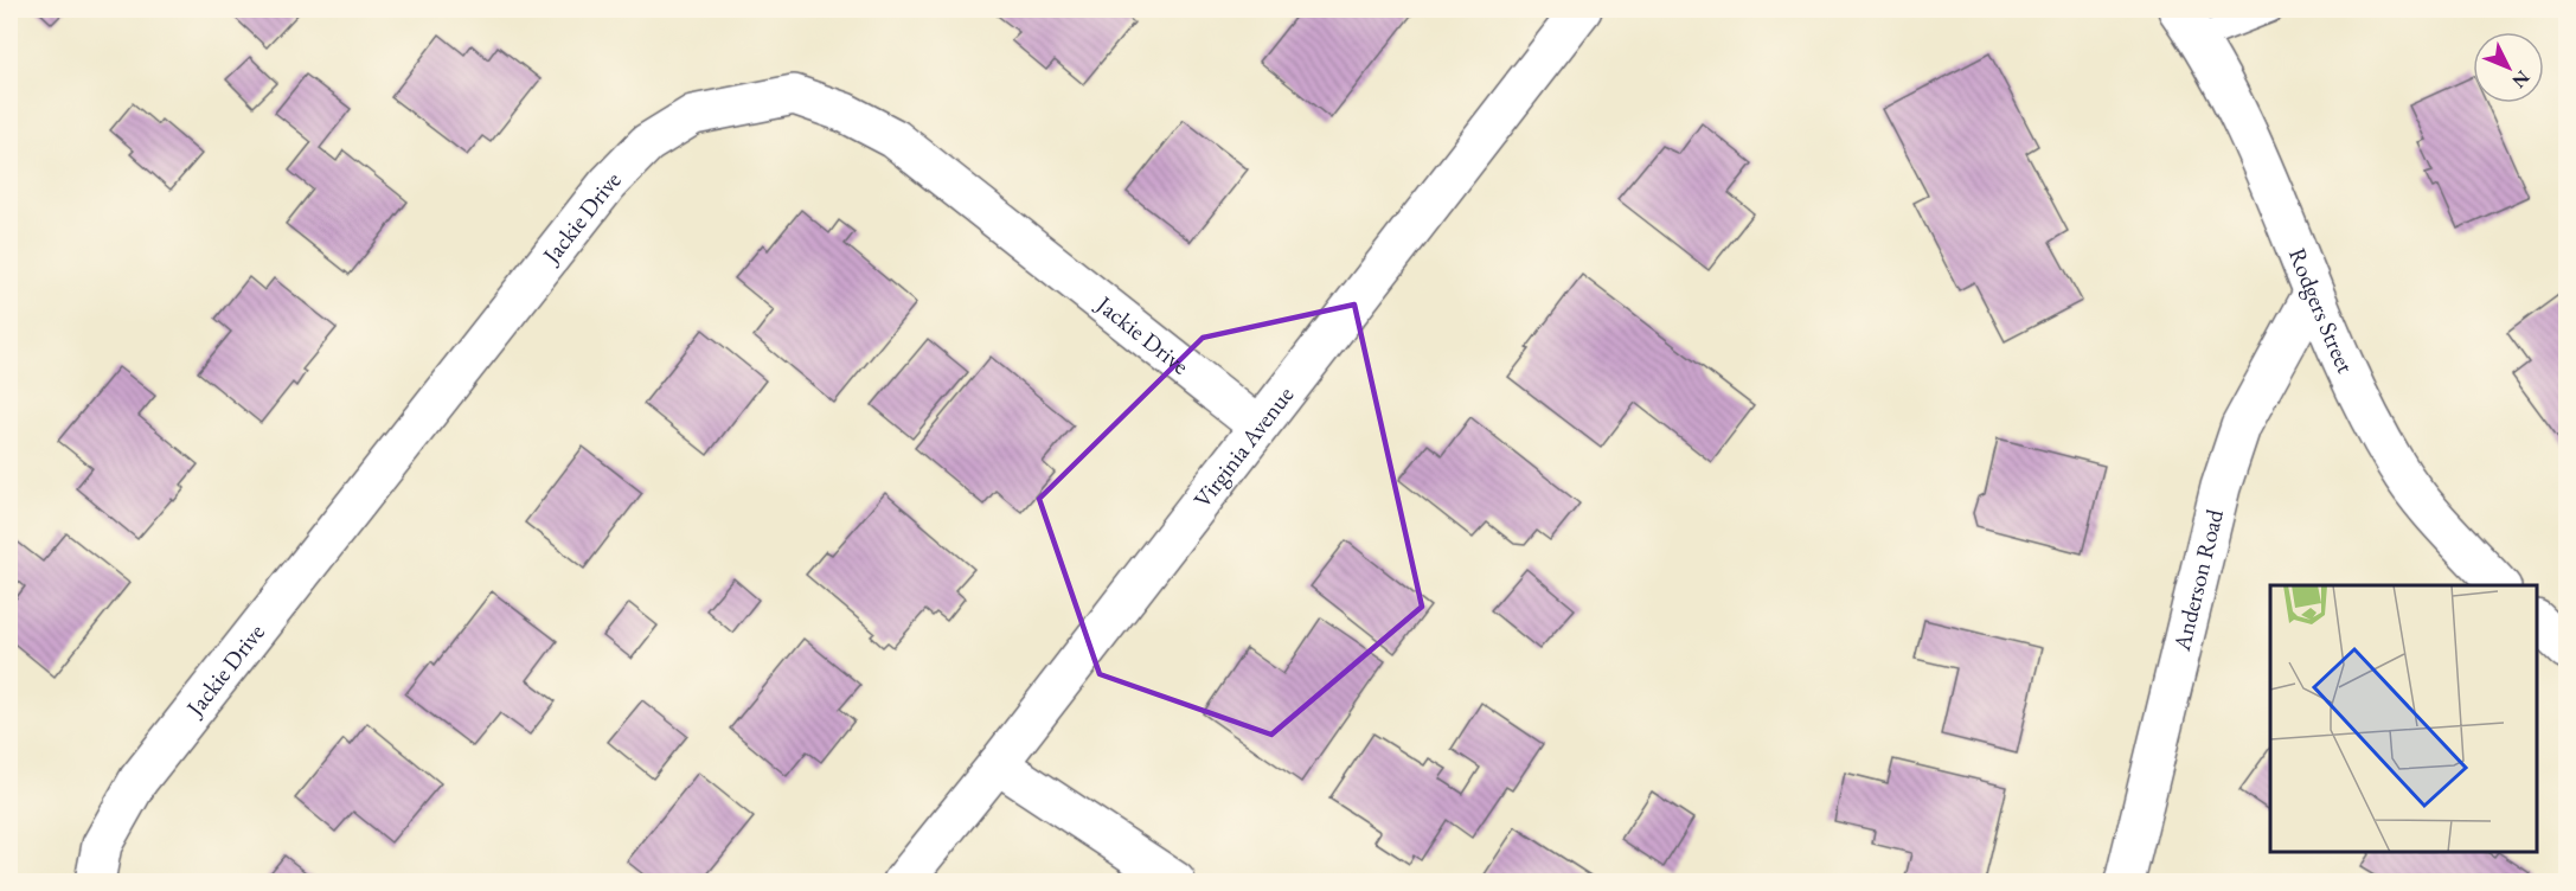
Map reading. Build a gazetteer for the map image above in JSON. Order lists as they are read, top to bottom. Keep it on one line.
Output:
{"streets":{"street":["Jackie Drive","Rodgers Street","Virginia Avenue","Anderson Road"]},"crossings":[["Jackie Drive","Virginia Avenue"],["Rodgers Street","Anderson Road"]],"north":"bottom right"}
